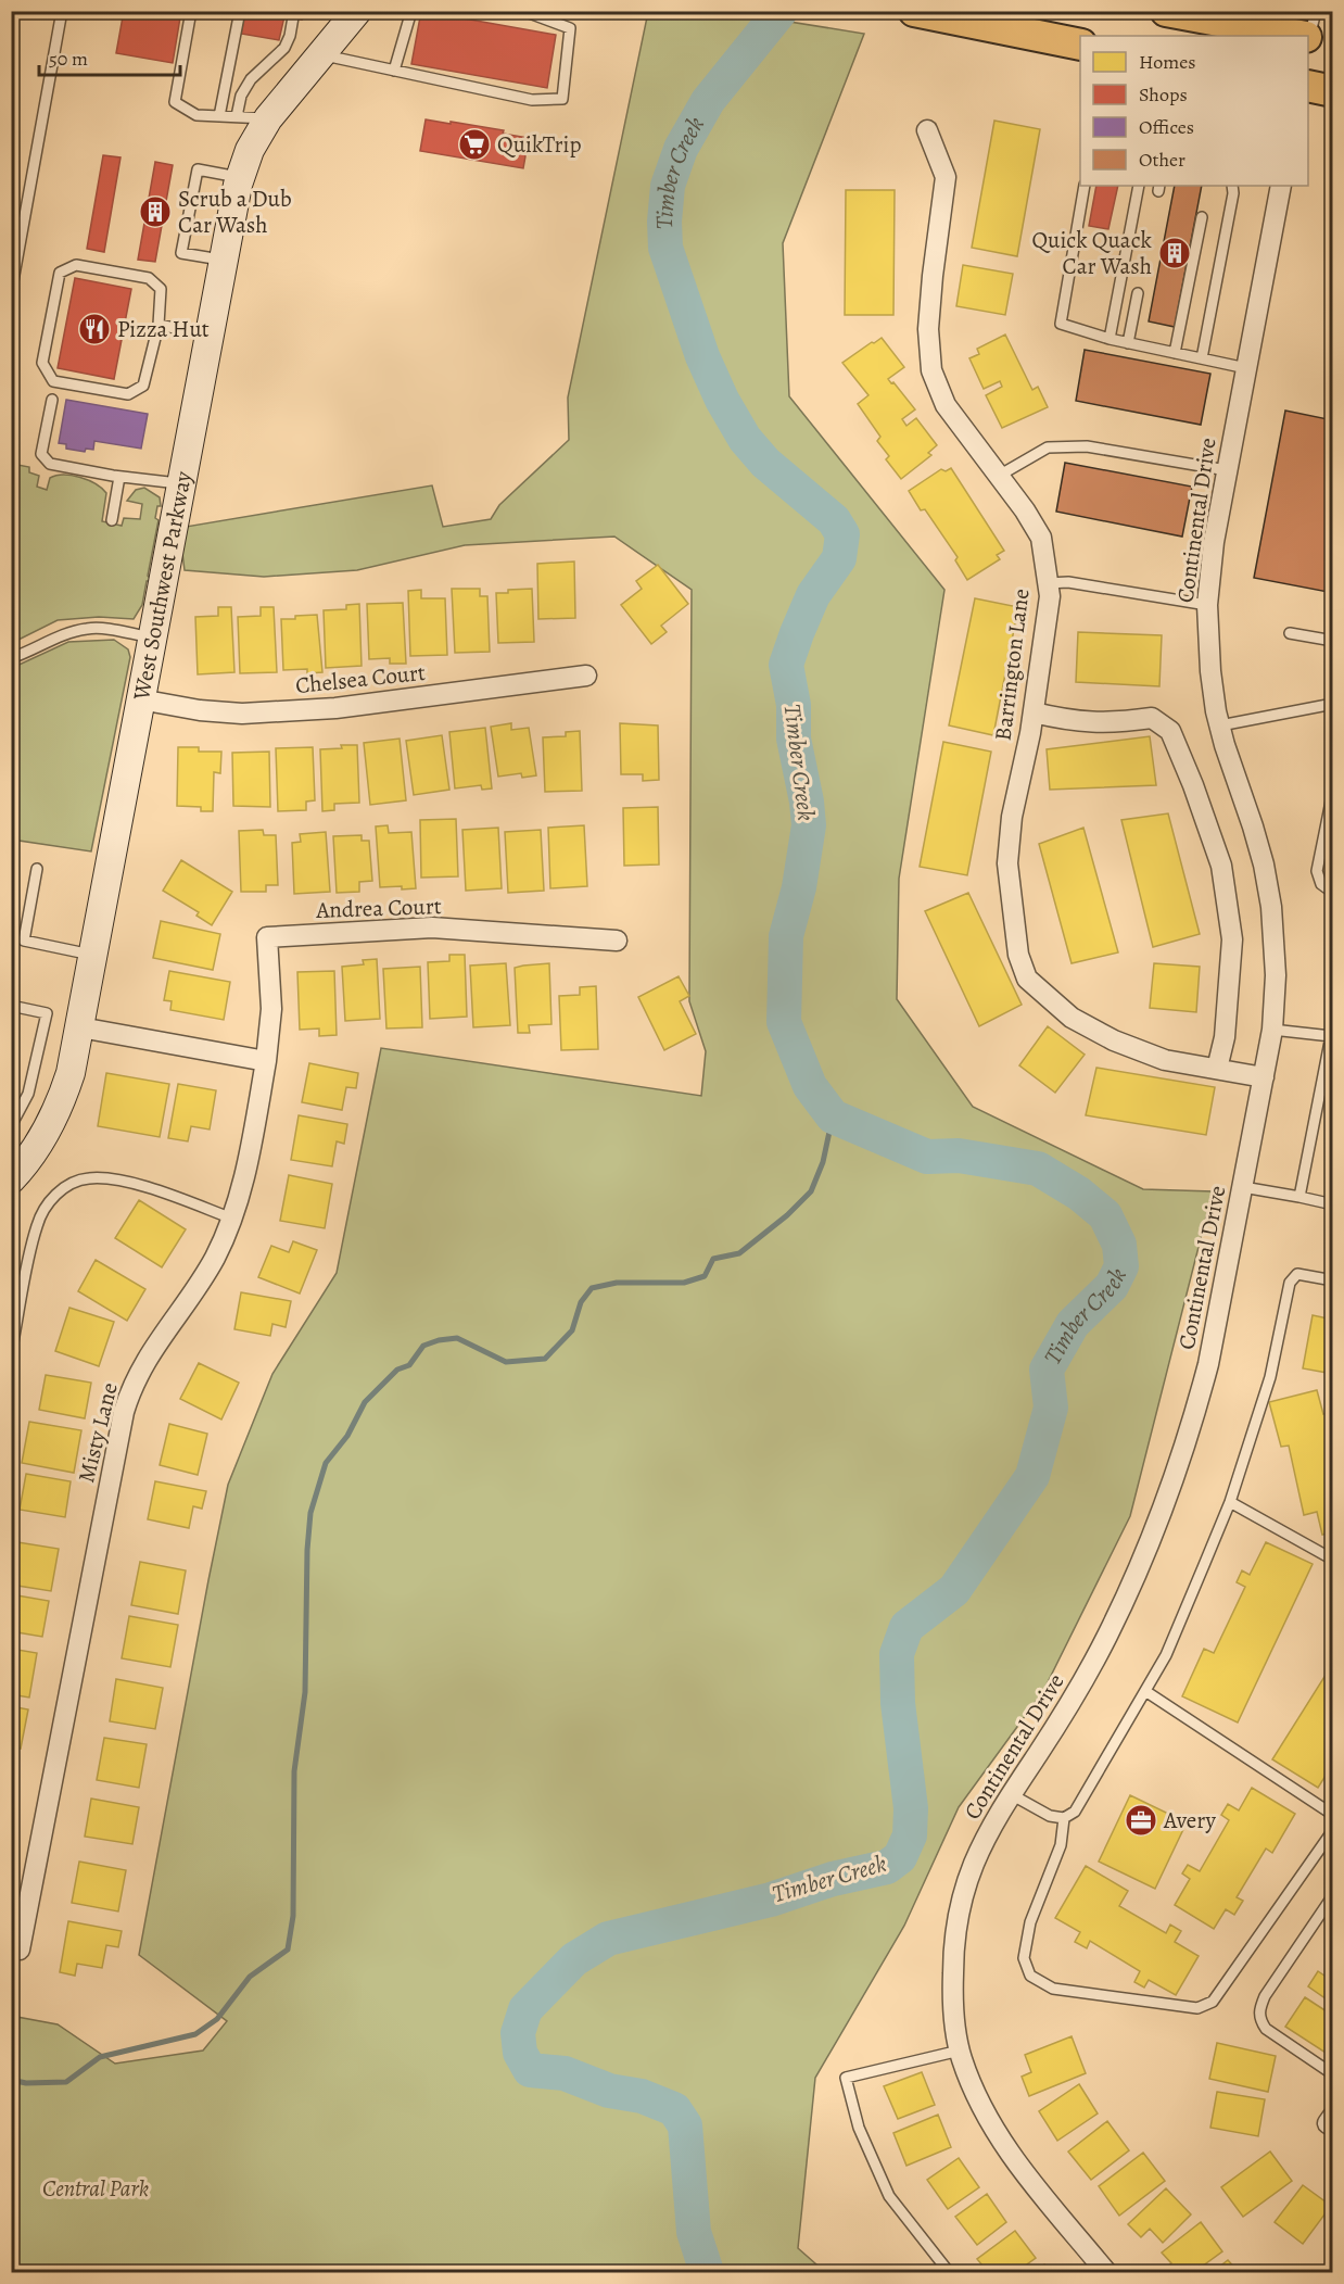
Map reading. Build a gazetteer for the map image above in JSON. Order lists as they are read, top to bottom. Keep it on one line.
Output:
{"streets":{"street":["Continental Drive","West Southwest Parkway","Barrington Lane","Chelsea Court","Andrea Court","Misty Lane"]},"crossings":[["Continental Drive","Barrington Lane"],["West Southwest Parkway","Chelsea Court"],["Andrea Court","Misty Lane"]],"water":["Timber Creek"],"parks":["Central Park"],"places":{"supermarket":["QuikTrip"],"building":["Scrub a Dub Car Wash","Quick Quack Car Wash"],"restaurant":["Pizza Hut"],"office":["Avery"]},"legend":["Homes","Shops","Offices","Other"],"scale_bar":"50 m"}
